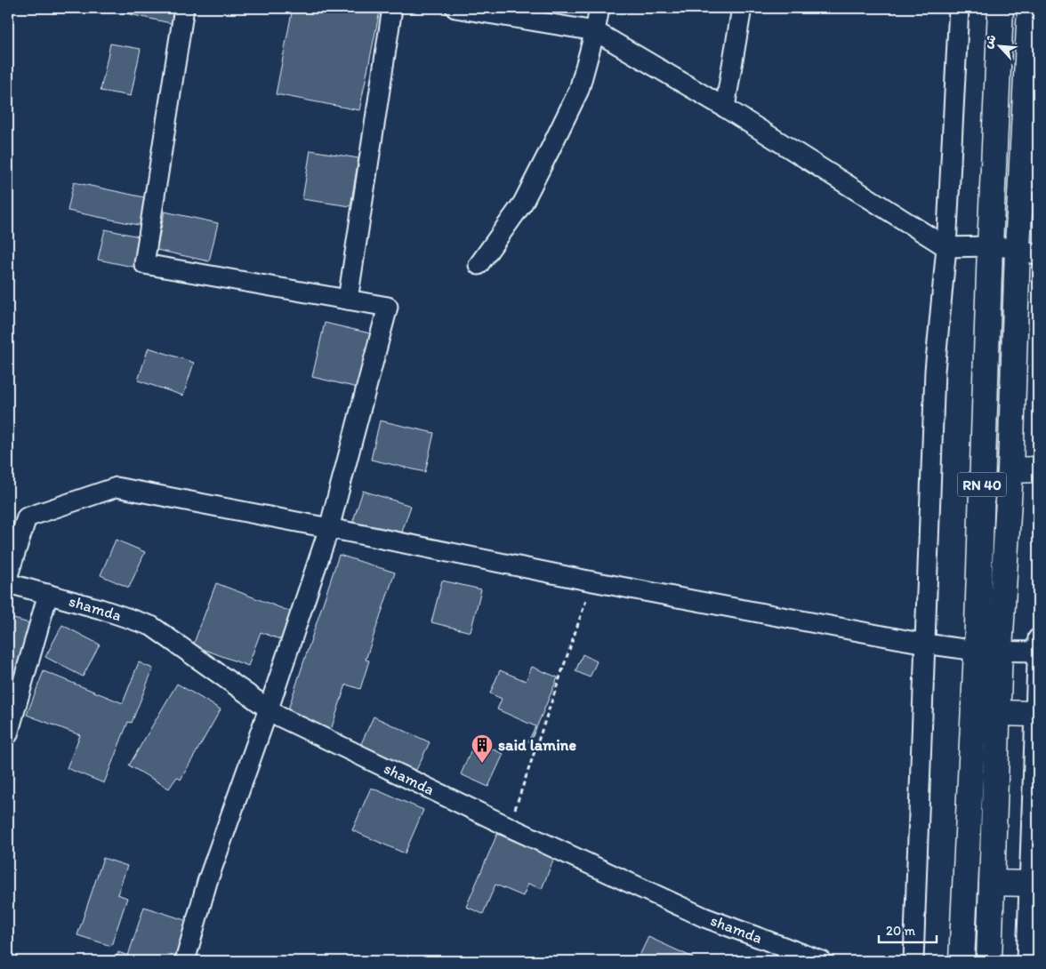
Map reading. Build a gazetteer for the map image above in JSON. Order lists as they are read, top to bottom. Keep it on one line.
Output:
{"streets":{"main road":["RN 40"],"street":["shamda"]},"places":{"building":["said lamine"]},"scale_bar":"20 m","north":"top left"}
